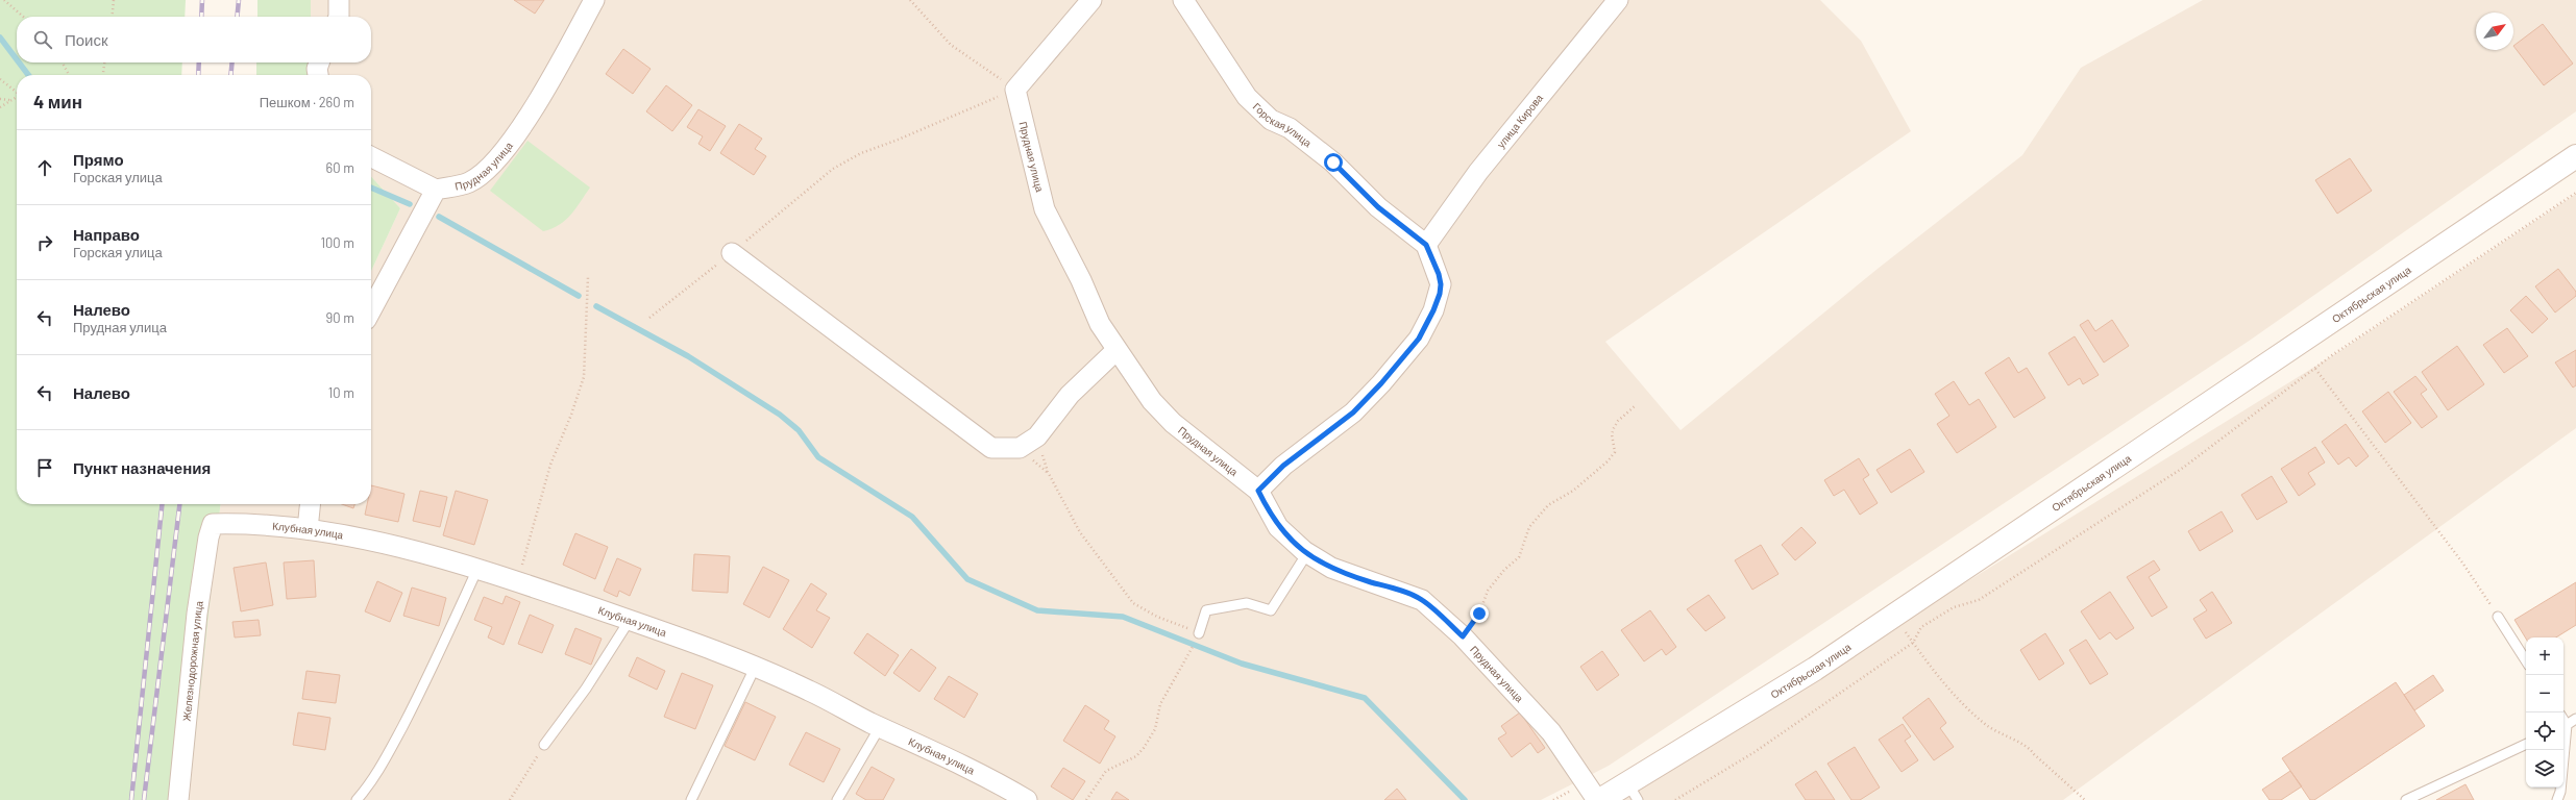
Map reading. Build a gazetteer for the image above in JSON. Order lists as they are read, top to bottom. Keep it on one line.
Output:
{"streets":{"main road":["Октябрьская улица"],"street":["улица Кирова","Горская улица","Прудная улица","Клубная улица","Железнодорожная улица"]},"crossings":[["улица Кирова","Горская улица"],["Прудная улица","Октябрьская улица"],["Клубная улица","Железнодорожная улица"]],"north":"top right","page":{"search":"Поиск","heading":["4 мин","Пешком · 260 m"],"list":[["Прямо","Горская улица","60 m"],["Направо","Горская улица","100 m"],["Налево","Прудная улица","90 m"],["Налево","10 m"],"Пункт назначения"],"map_buttons":["+","−"]}}
